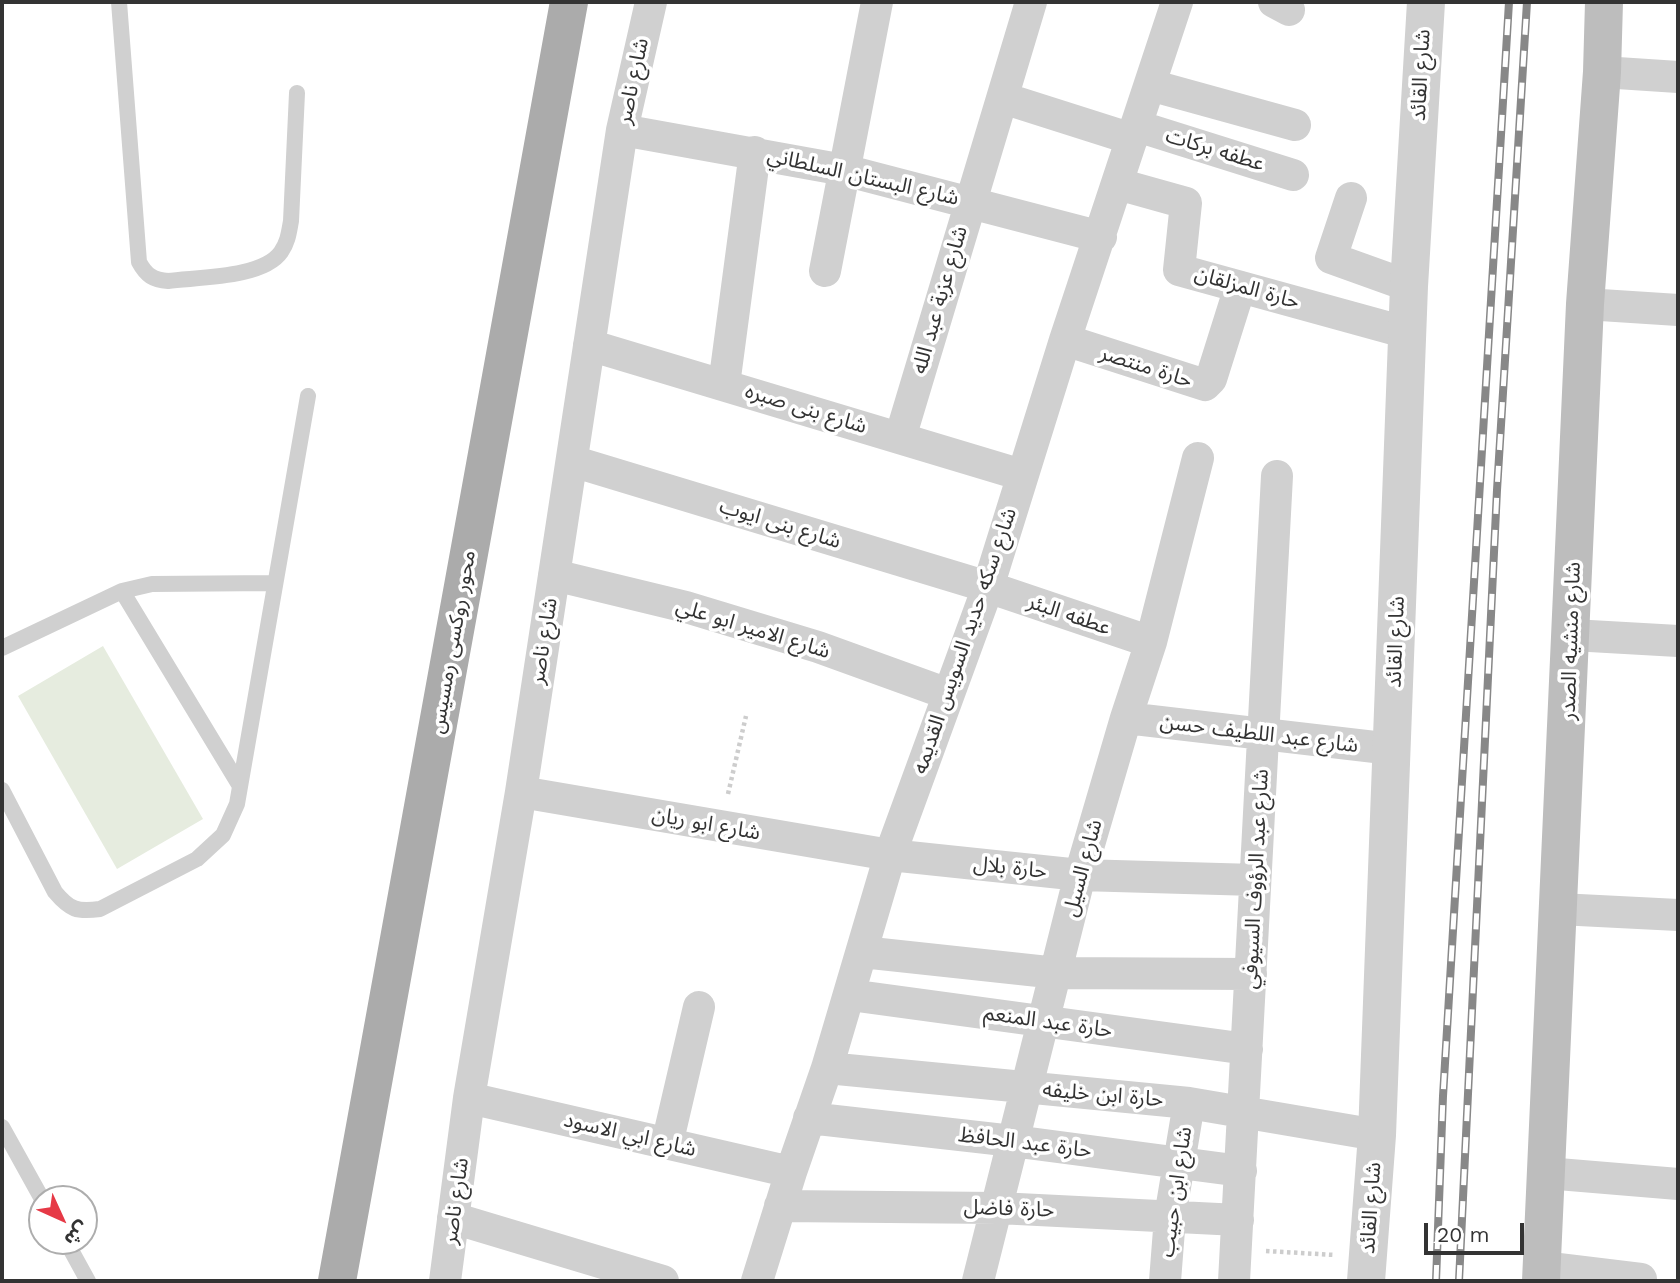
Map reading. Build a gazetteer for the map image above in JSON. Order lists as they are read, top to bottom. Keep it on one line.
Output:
{"streets":{"main road":["شارع منشيه الصدر","محور روكسى رمسيس"],"street":["شارع القائد","شارع ناصر","عطفه بركات","شارع البستان السلطاني","حارة المزلقان","شارع عزبة عبد الله","حارة منتصر","شارع بنى صبره","شارع بنى ايوب","عطفه البئر","شارع الامير ابو علي","شارع سكه حديد السويس القديمه","شارع عبد اللطيف حسن","شارع ابو ريان","حارة بلال","شارع السيل","شارع عبد الرؤوف السيوفي","حارة عبد المنعم","حارة ابن خليفه","شارع ابي الاسود","حارة عبد الحافظ","شارع ابن حبيب","حارة فاضل"]},"crossings":[["شارع القائد","حارة المزلقان"],["شارع القائد","شارع عبد اللطيف حسن"],["شارع القائد","حارة ابن خليفه"],["شارع ناصر","شارع البستان السلطاني"],["شارع ناصر","شارع بنى صبره"],["شارع ناصر","شارع بنى ايوب"],["شارع ناصر","شارع الامير ابو علي"],["شارع ناصر","شارع ابو ريان"],["شارع ناصر","شارع ابي الاسود"],["عطفه بركات","شارع عزبة عبد الله"],["عطفه بركات","شارع سكه حديد السويس القديمه"],["شارع البستان السلطاني","شارع عزبة عبد الله"],["شارع البستان السلطاني","شارع سكه حديد السويس القديمه"],["حارة المزلقان","حارة منتصر"],["حارة المزلقان","شارع سكه حديد السويس القديمه"],["شارع عزبة عبد الله","شارع بنى صبره"],["حارة منتصر","شارع سكه حديد السويس القديمه"],["شارع بنى صبره","شارع سكه حديد السويس القديمه"],["شارع بنى ايوب","عطفه البئر"],["شارع بنى ايوب","شارع سكه حديد السويس القديمه"],["عطفه البئر","شارع سكه حديد السويس القديمه"],["عطفه البئر","شارع السيل"],["شارع الامير ابو علي","شارع سكه حديد السويس القديمه"],["شارع سكه حديد السويس القديمه","شارع ابو ريان"],["شارع سكه حديد السويس القديمه","حارة بلال"],["شارع سكه حديد السويس القديمه","حارة عبد المنعم"],["شارع سكه حديد السويس القديمه","حارة ابن خليفه"],["شارع سكه حديد السويس القديمه","شارع ابي الاسود"],["شارع سكه حديد السويس القديمه","حارة عبد الحافظ"],["شارع سكه حديد السويس القديمه","حارة فاضل"],["شارع عبد اللطيف حسن","شارع السيل"],["شارع عبد اللطيف حسن","شارع عبد الرؤوف السيوفي"],["شارع ابو ريان","حارة بلال"],["حارة بلال","شارع السيل"],["حارة بلال","شارع عبد الرؤوف السيوفي"],["شارع السيل","حارة عبد المنعم"],["شارع السيل","حارة ابن خليفه"],["شارع السيل","حارة عبد الحافظ"],["شارع السيل","حارة فاضل"],["شارع عبد الرؤوف السيوفي","حارة عبد المنعم"],["شارع عبد الرؤوف السيوفي","حارة ابن خليفه"],["شارع عبد الرؤوف السيوفي","حارة عبد الحافظ"],["شارع عبد الرؤوف السيوفي","حارة فاضل"],["حارة ابن خليفه","شارع ابن حبيب"],["حارة عبد الحافظ","شارع ابن حبيب"],["شارع ابن حبيب","حارة فاضل"]],"scale_bar":"20 m","north":"bottom right"}
